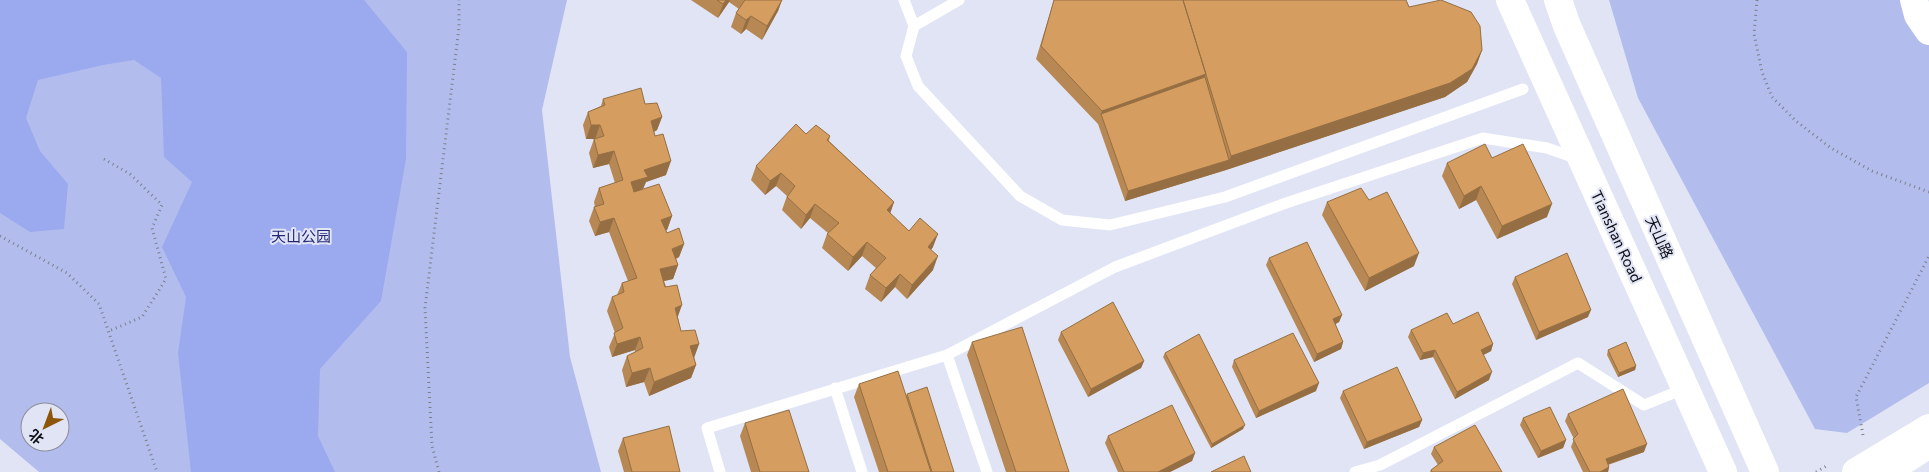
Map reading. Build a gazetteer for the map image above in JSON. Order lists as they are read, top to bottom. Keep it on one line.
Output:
{"streets":{"main road":["Tianshan Road","天山路"]},"parks":["天山公园"],"north":"bottom left"}
